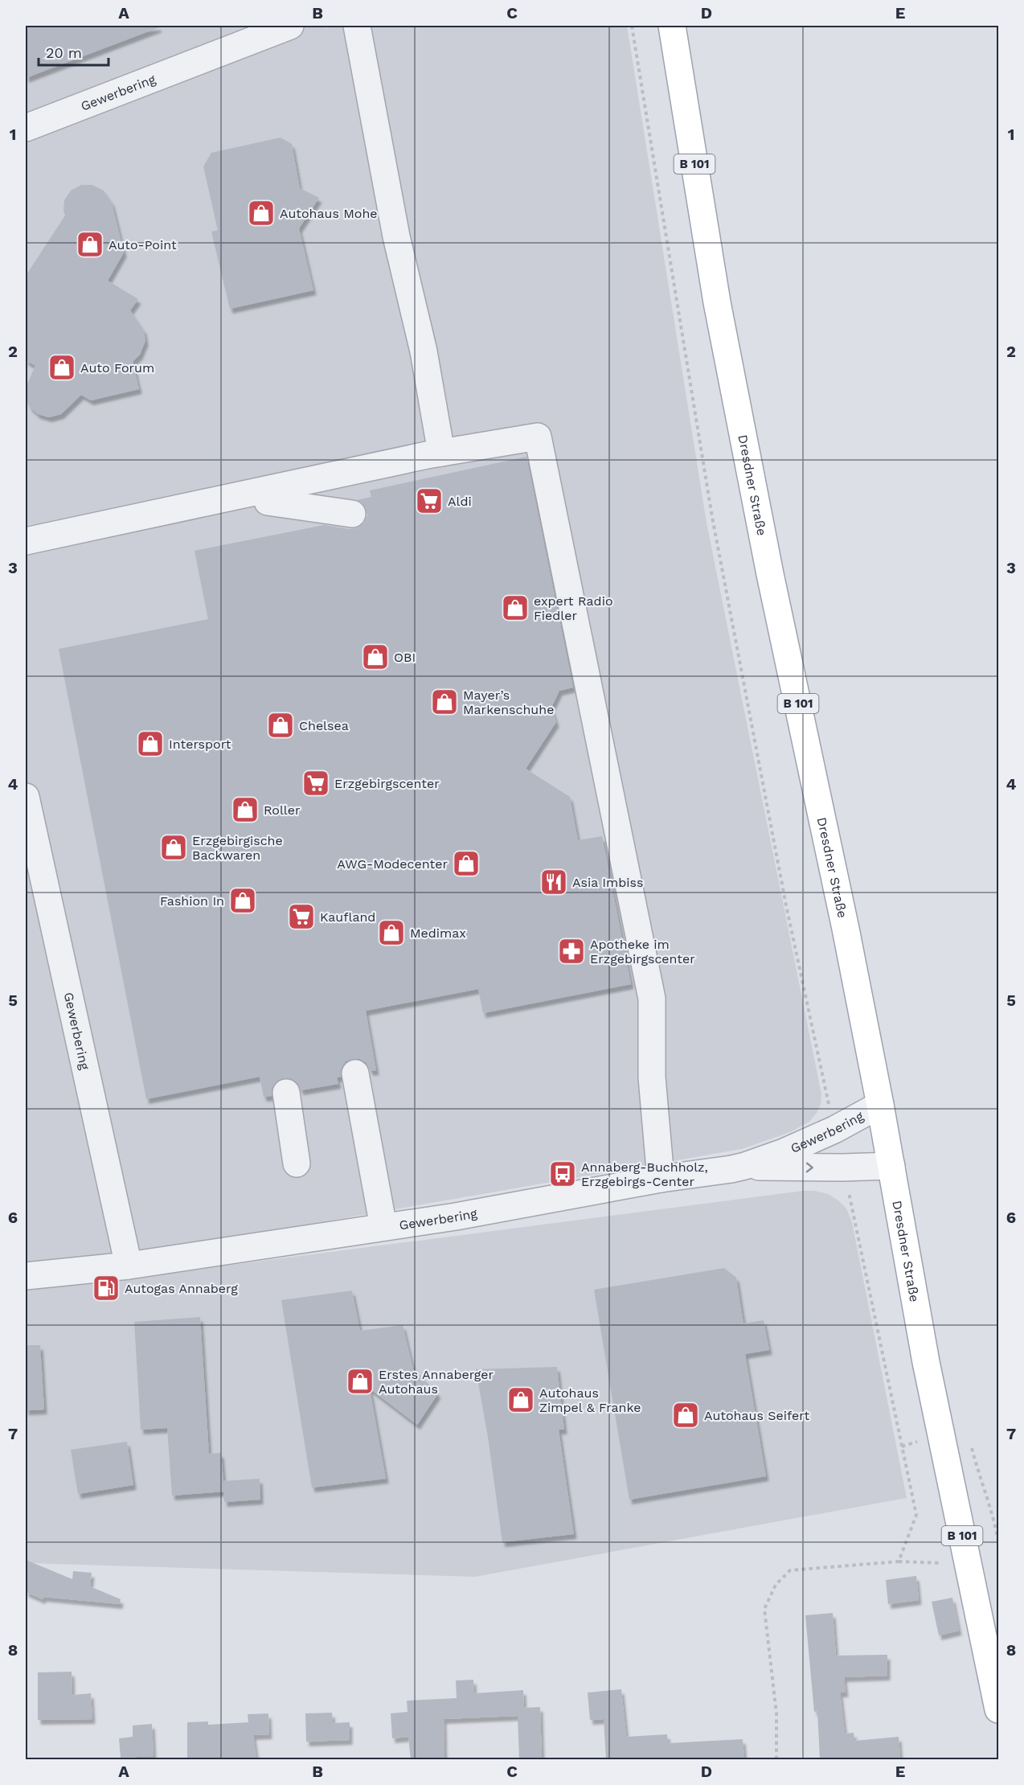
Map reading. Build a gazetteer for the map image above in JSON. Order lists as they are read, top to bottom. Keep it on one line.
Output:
{"streets":{"main road":["B 101","Dresdner Straße"],"street":["Gewerbering"]},"crossings":[["Gewerbering","Dresdner Straße"]],"places":{"shop":["Autohaus Mohe","Auto-Point","Auto Forum","expert Radio Fiedler","OBI","Mayer’s Markenschuhe","Chelsea","Intersport","Roller","Erzgebirgische Backwaren","AWG-Modecenter","Fashion In","Medimax","Erstes Annaberger Autohaus","Autohaus Zimpel & Franke","Autohaus Seifert"],"supermarket":["Aldi","Erzgebirgscenter","Kaufland"],"restaurant":["Asia Imbiss"],"pharmacy":["Apotheke im Erzgebirgscenter"],"bus stop":["Annaberg-Buchholz, Erzgebirgs-Center"],"fuel station":["Autogas Annaberg"]},"scale_bar":"20 m","grid":{"columns":["A","B","C","D","E"],"rows":["1","2","3","4","5","6","7","8"]}}
